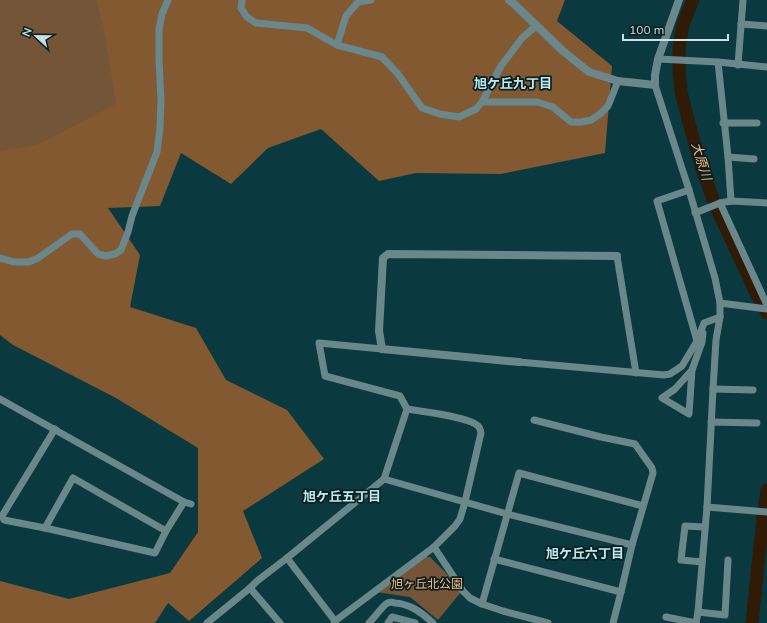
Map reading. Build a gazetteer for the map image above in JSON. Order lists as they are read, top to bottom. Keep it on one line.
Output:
{"districts":["旭ケ丘九丁目","旭ケ丘五丁目","旭ケ丘六丁目"],"water":["大原川"],"parks":["旭ヶ丘北公園"],"scale_bar":"100 m","north":"left"}
